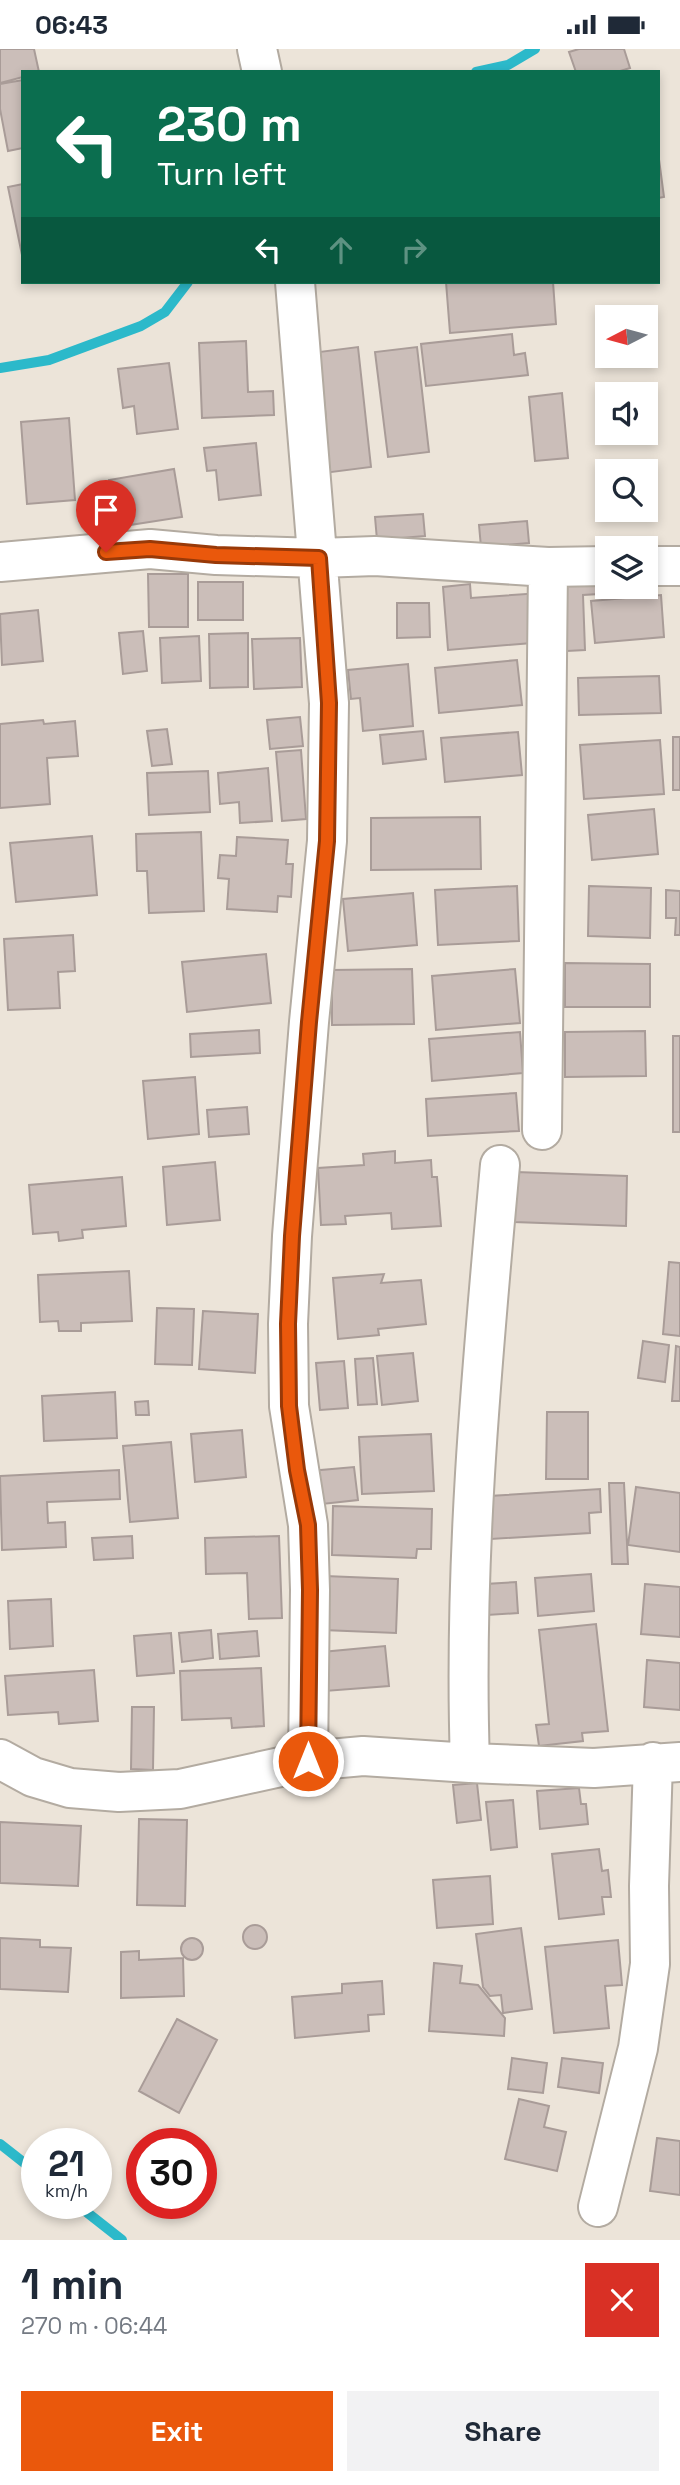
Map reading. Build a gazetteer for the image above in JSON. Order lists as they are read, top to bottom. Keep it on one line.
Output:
{"north":"left","page":{"status":"06:43","turn":["230 m","Turn left"],"speed":"21 km/h","limit":"30","heading":["1 min","270 m · 06:44"],"buttons":["Exit","Share"]}}
